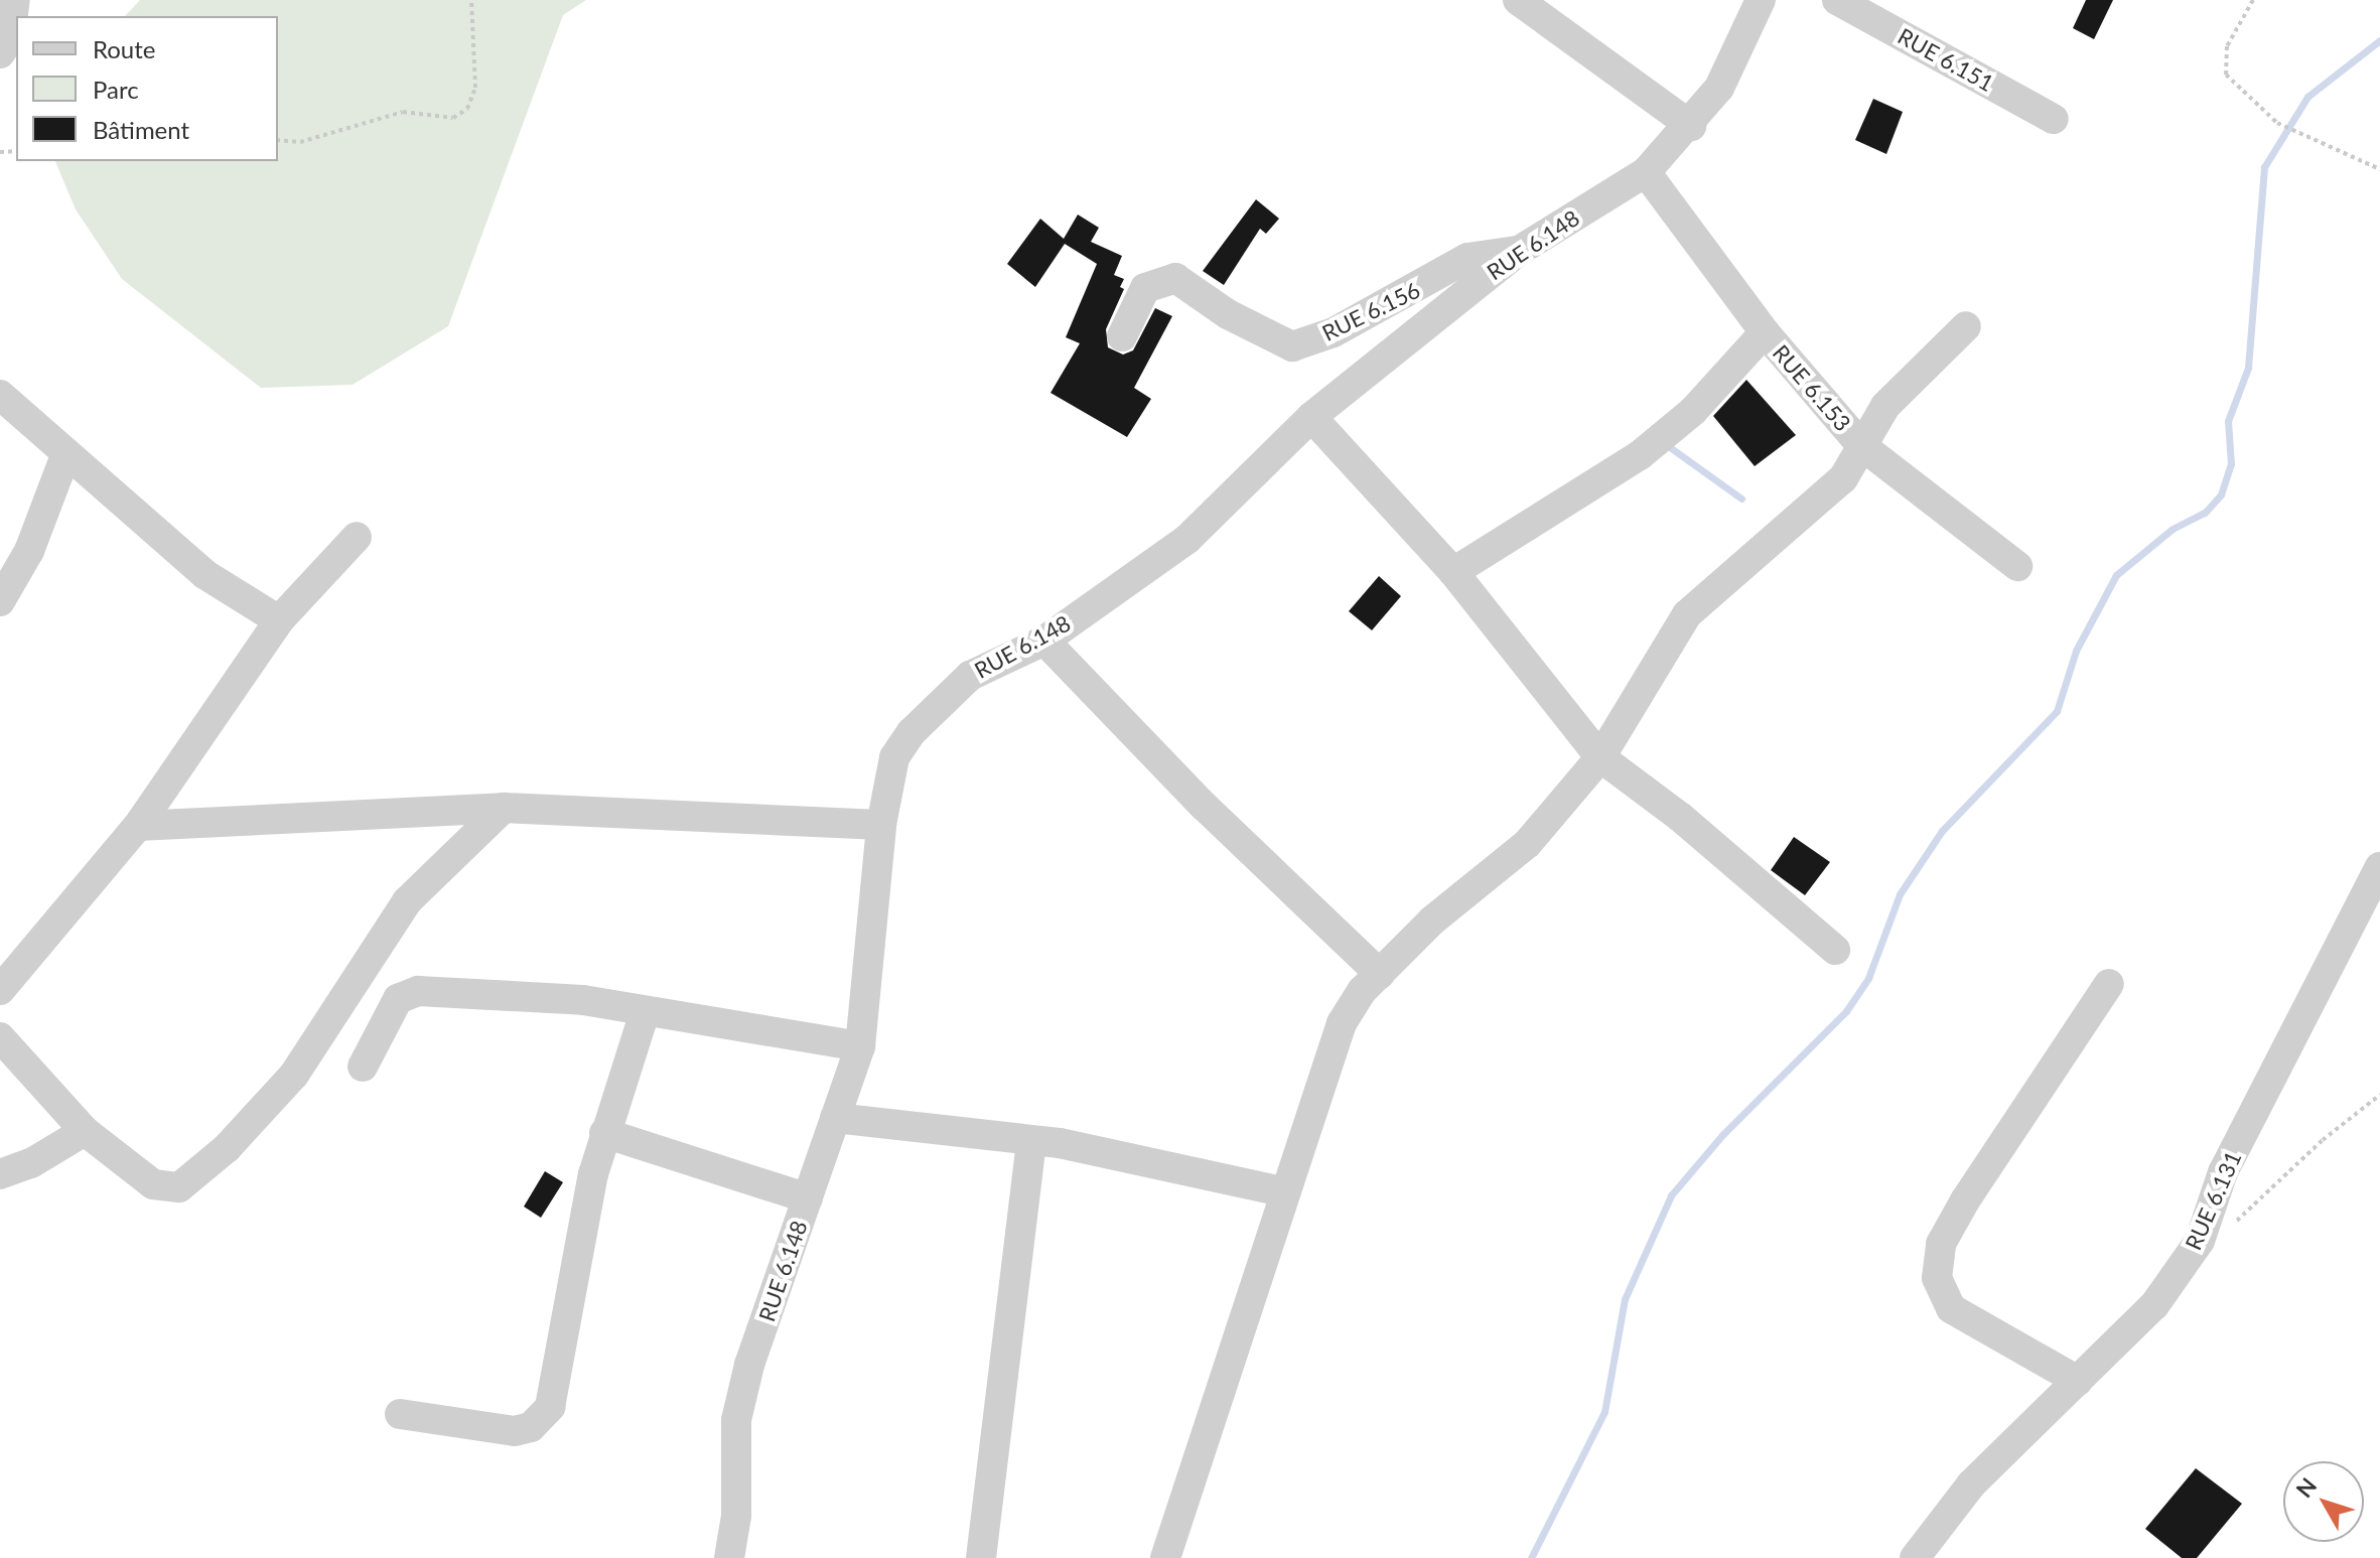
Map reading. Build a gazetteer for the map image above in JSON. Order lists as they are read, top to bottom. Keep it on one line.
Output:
{"streets":{"street":["RUE 6.151","RUE 6.148","RUE 6.156","RUE 6.153","RUE 6.131"]},"crossings":[["RUE 6.148","RUE 6.156"],["RUE 6.148","RUE 6.153"]],"legend":["Route","Parc","Bâtiment"],"north":"top left"}
